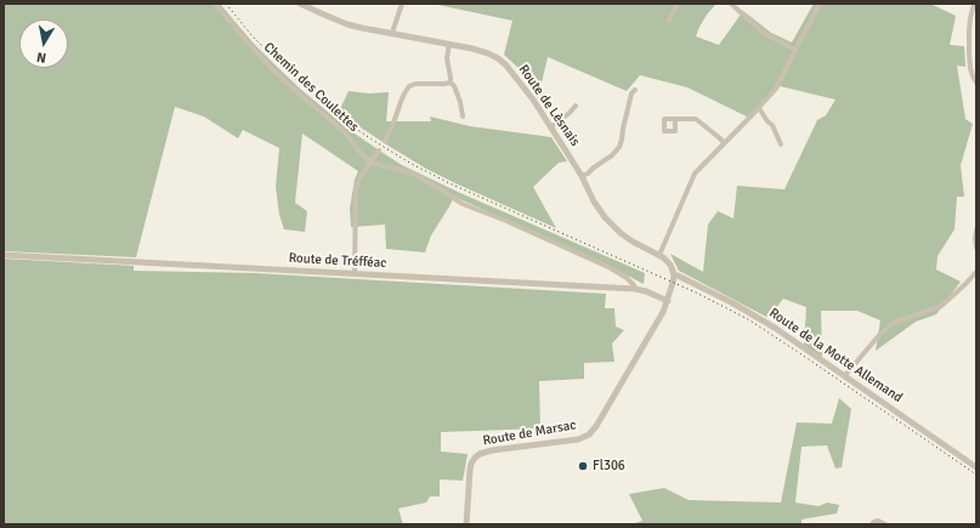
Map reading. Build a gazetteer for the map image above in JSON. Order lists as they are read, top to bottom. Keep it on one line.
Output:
{"streets":{"street":["Chemin des Coulettes","Route de Lèsnais","Route de Tréfféac","Route de la Motte Allemand","Route de Marsac"]},"crossings":[["Chemin des Coulettes","Route de Tréfféac"],["Route de Lèsnais","Route de la Motte Allemand"],["Route de Tréfféac","Route de Marsac"]],"places":["Fl306"],"north":"bottom"}
